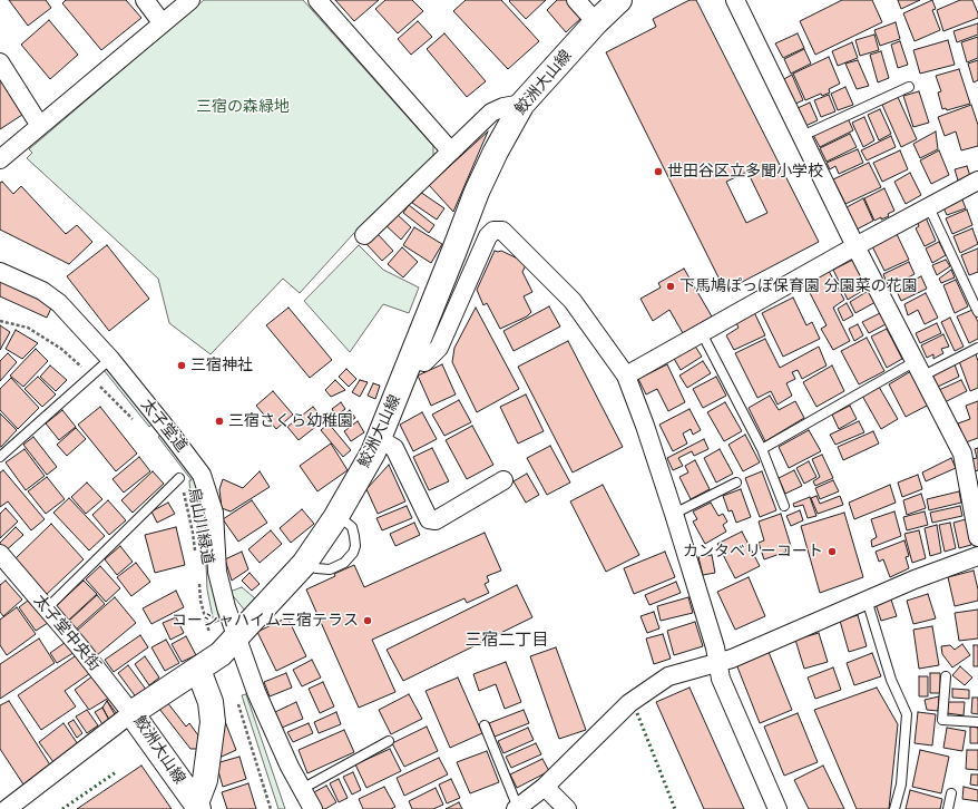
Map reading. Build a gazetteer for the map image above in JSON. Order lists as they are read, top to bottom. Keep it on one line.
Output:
{"streets":{"main road":["鮫洲大山線"],"street":["太子堂道","太子堂中央街"],"path":["烏山川緑道"]},"crossings":[["鮫洲大山線","太子堂道"],["鮫洲大山線","烏山川緑道"],["鮫洲大山線","太子堂中央街"],["太子堂道","烏山川緑道"]],"districts":["三宿二丁目"],"parks":["三宿の森緑地"],"places":["世田谷区立多聞小学校","下馬鳩ぽっぽ保育園 分園菜の花園","三宿神社","三宿さくら幼稚園","カンタベリーコート","コーシャハイム三宿テラス"]}
